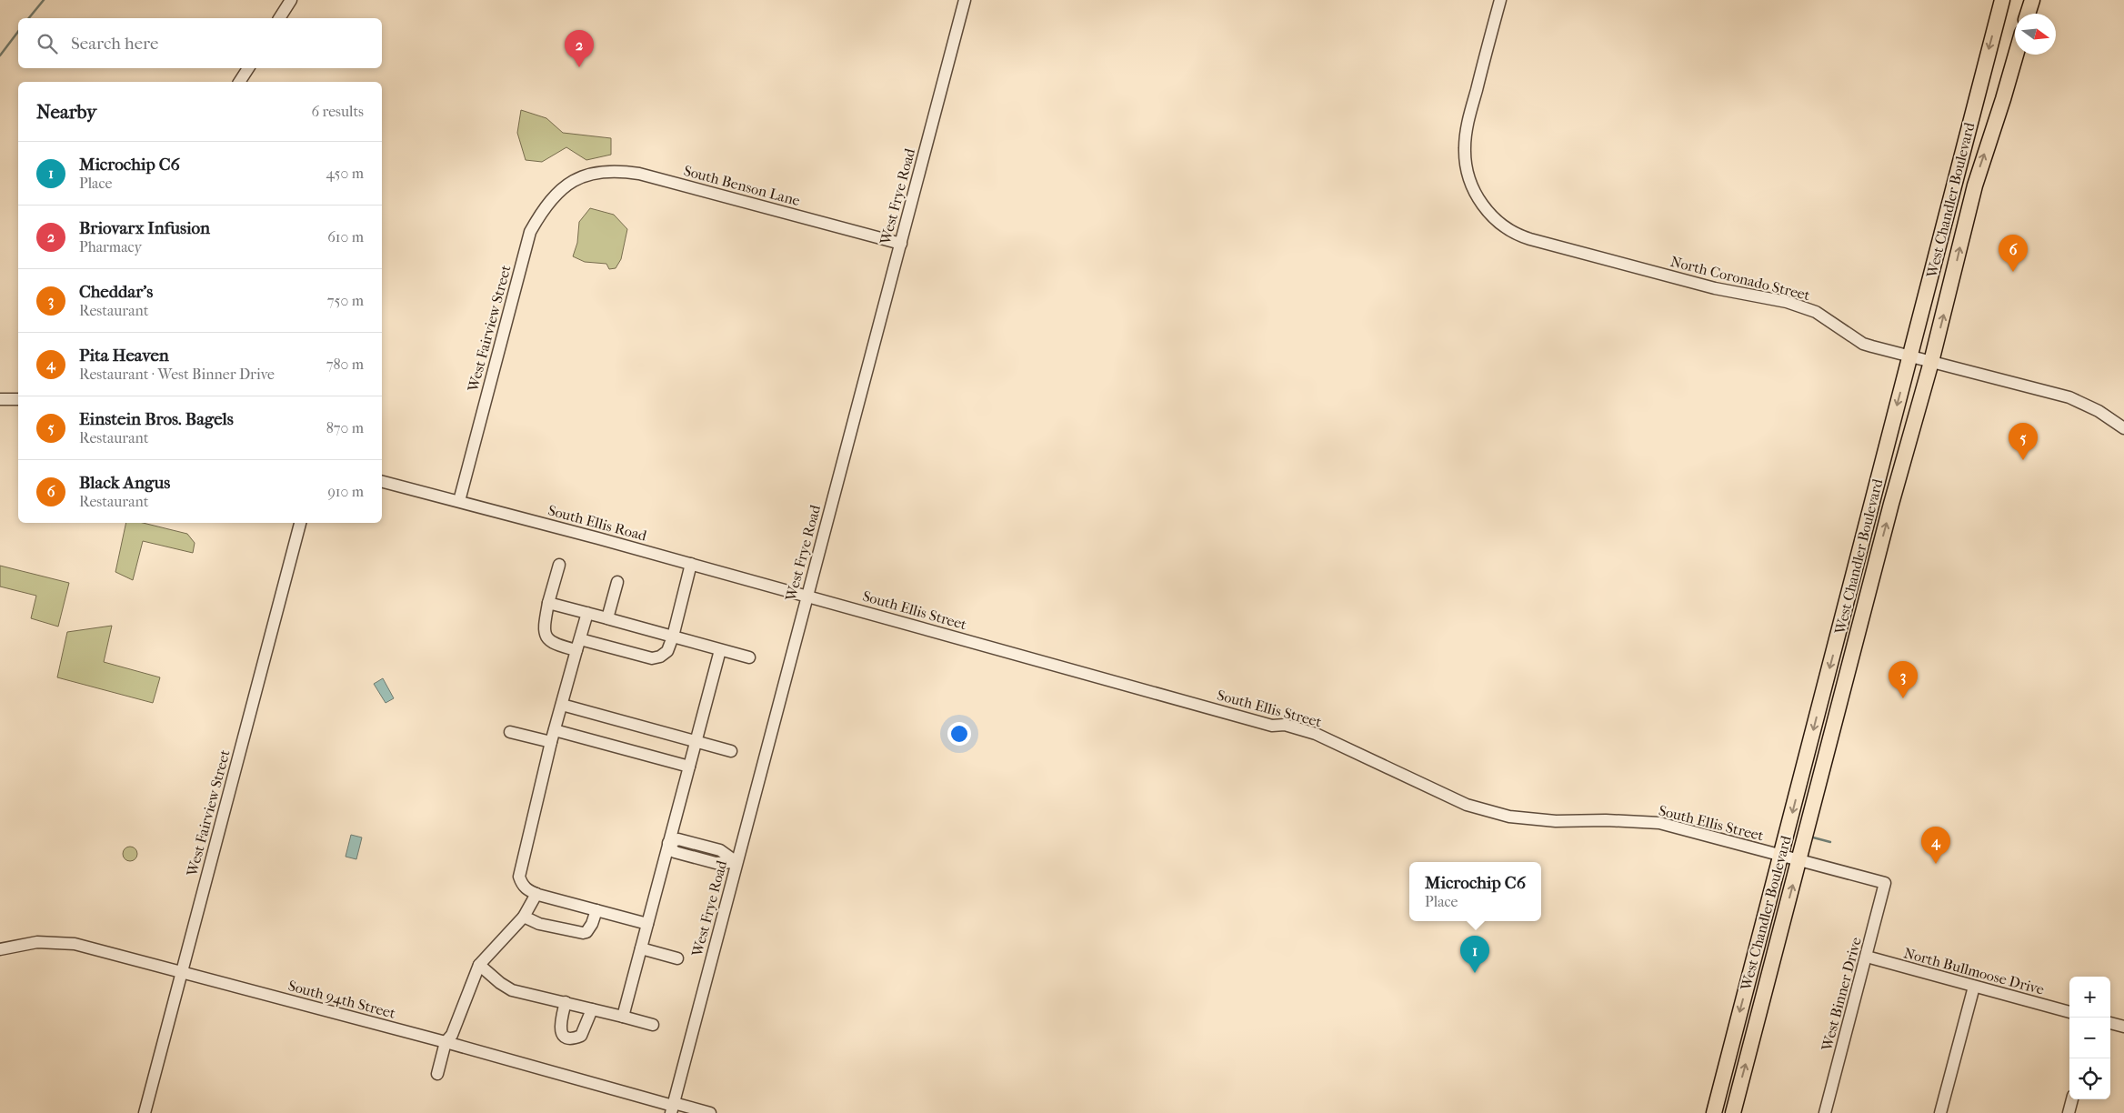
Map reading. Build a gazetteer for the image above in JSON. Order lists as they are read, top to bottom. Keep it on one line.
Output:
{"streets":{"main road":["West Chandler Boulevard"],"street":["South Benson Lane","West Frye Road","North Coronado Street","West Fairview Street","South Ellis Road","South Ellis Street","North Bullmoose Drive","West Binner Drive","South 94th Street"]},"crossings":[["South Benson Lane","West Frye Road"],["South Benson Lane","West Fairview Street"],["West Frye Road","South Ellis Road"],["West Frye Road","South Ellis Street"],["West Frye Road","South 94th Street"],["West Chandler Boulevard","North Coronado Street"],["West Chandler Boulevard","South Ellis Street"],["West Fairview Street","South Ellis Road"],["West Fairview Street","South 94th Street"],["South Ellis Road","South Ellis Street"],["South Ellis Street","West Binner Drive"],["North Bullmoose Drive","West Binner Drive"]],"north":"right","page":{"search":"Search here","pins":["2","6","5","3","4","1"],"heading":["Nearby","6 results"],"list":[{"mark":"1","name":"Microchip C6","note":"Place","value":"450 m"},{"mark":"2","name":"Briovarx Infusion","note":"Pharmacy","value":"610 m"},{"mark":"3","name":"Cheddar's","note":"Restaurant","value":"750 m"},{"mark":"4","name":"Pita Heaven","note":"Restaurant · West Binner Drive","value":"780 m"},{"mark":"5","name":"Einstein Bros. Bagels","note":"Restaurant","value":"870 m"},{"mark":"6","name":"Black Angus","note":"Restaurant","value":"910 m"}],"popup":["Microchip C6","Place"],"map_buttons":["+","−"]}}
